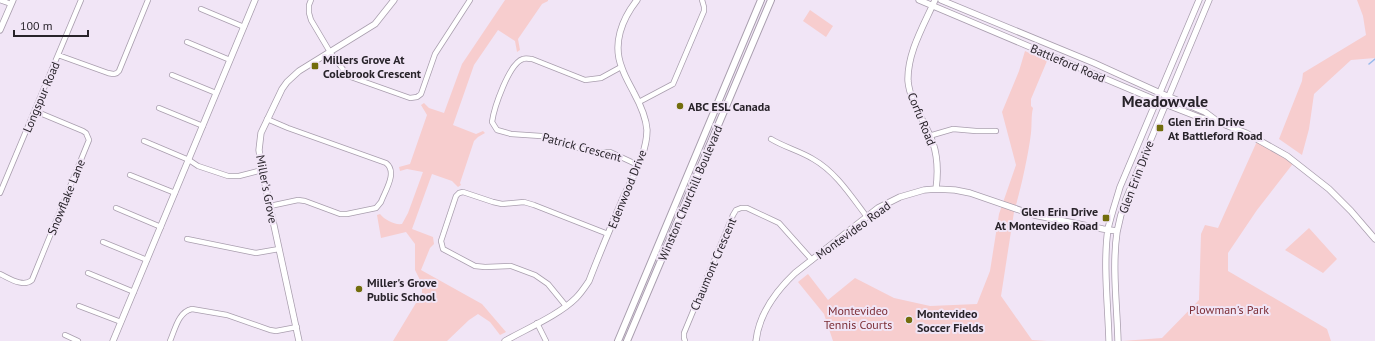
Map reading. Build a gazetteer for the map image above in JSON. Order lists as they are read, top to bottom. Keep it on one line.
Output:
{"streets":{"main road":["Winston Churchill Boulevard"],"street":["Battleford Road","Longspur Road","Corfu Road","Patrick Crescent","Glen Erin Drive","Miller's Grove","Edenwood Drive","Snowflake Lane","Montevideo Road","Chaumont Crescent"]},"crossings":[["Battleford Road","Corfu Road"],["Battleford Road","Glen Erin Drive"],["Longspur Road","Snowflake Lane"],["Corfu Road","Montevideo Road"],["Patrick Crescent","Edenwood Drive"],["Glen Erin Drive","Montevideo Road"],["Montevideo Road","Chaumont Crescent"]],"districts":["Meadowvale"],"parks":["Plowman's Park","Montevideo Tennis Courts"],"places":{"transit":["Millers Grove At Colebrook Crescent","Glen Erin Drive At Battleford Road","Glen Erin Drive At Montevideo Road"],"other":["ABC ESL Canada","Miller's Grove Public School","Montevideo Soccer Fields"]},"scale_bar":"100 m"}
